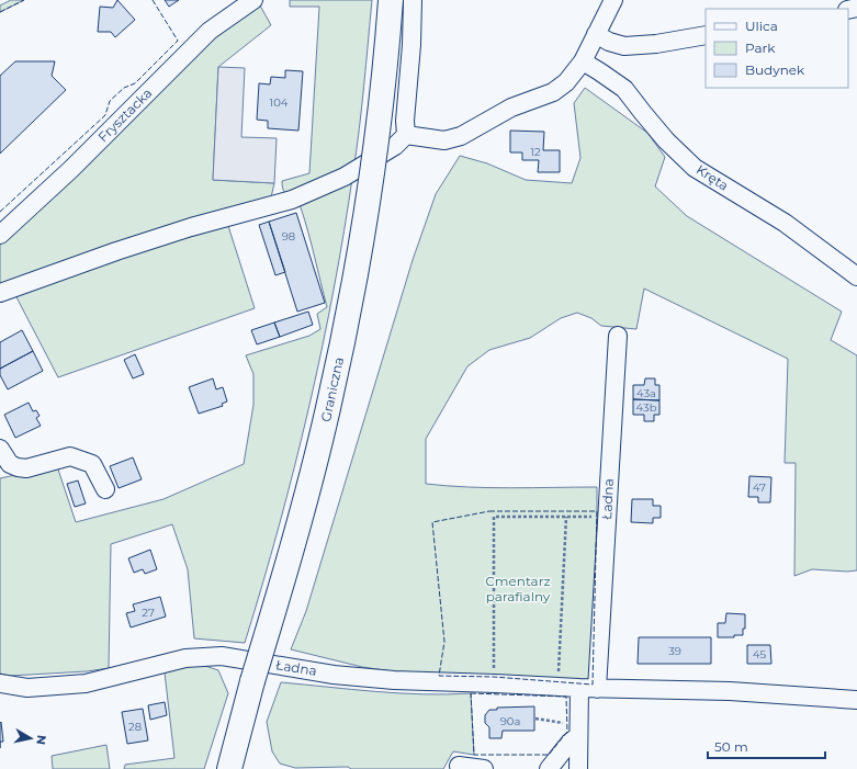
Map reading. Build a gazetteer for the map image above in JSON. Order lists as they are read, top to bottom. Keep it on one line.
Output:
{"streets":{"highway":["Graniczna"],"street":["Frysztacka","Kręta","Ładna"]},"parks":["Cmentarz parafialny"],"house_numbers":["104","12","98","43a","43b","47","27","39","45","90a","28"],"legend":["Ulica","Park","Budynek"],"scale_bar":"50 m","north":"right"}
